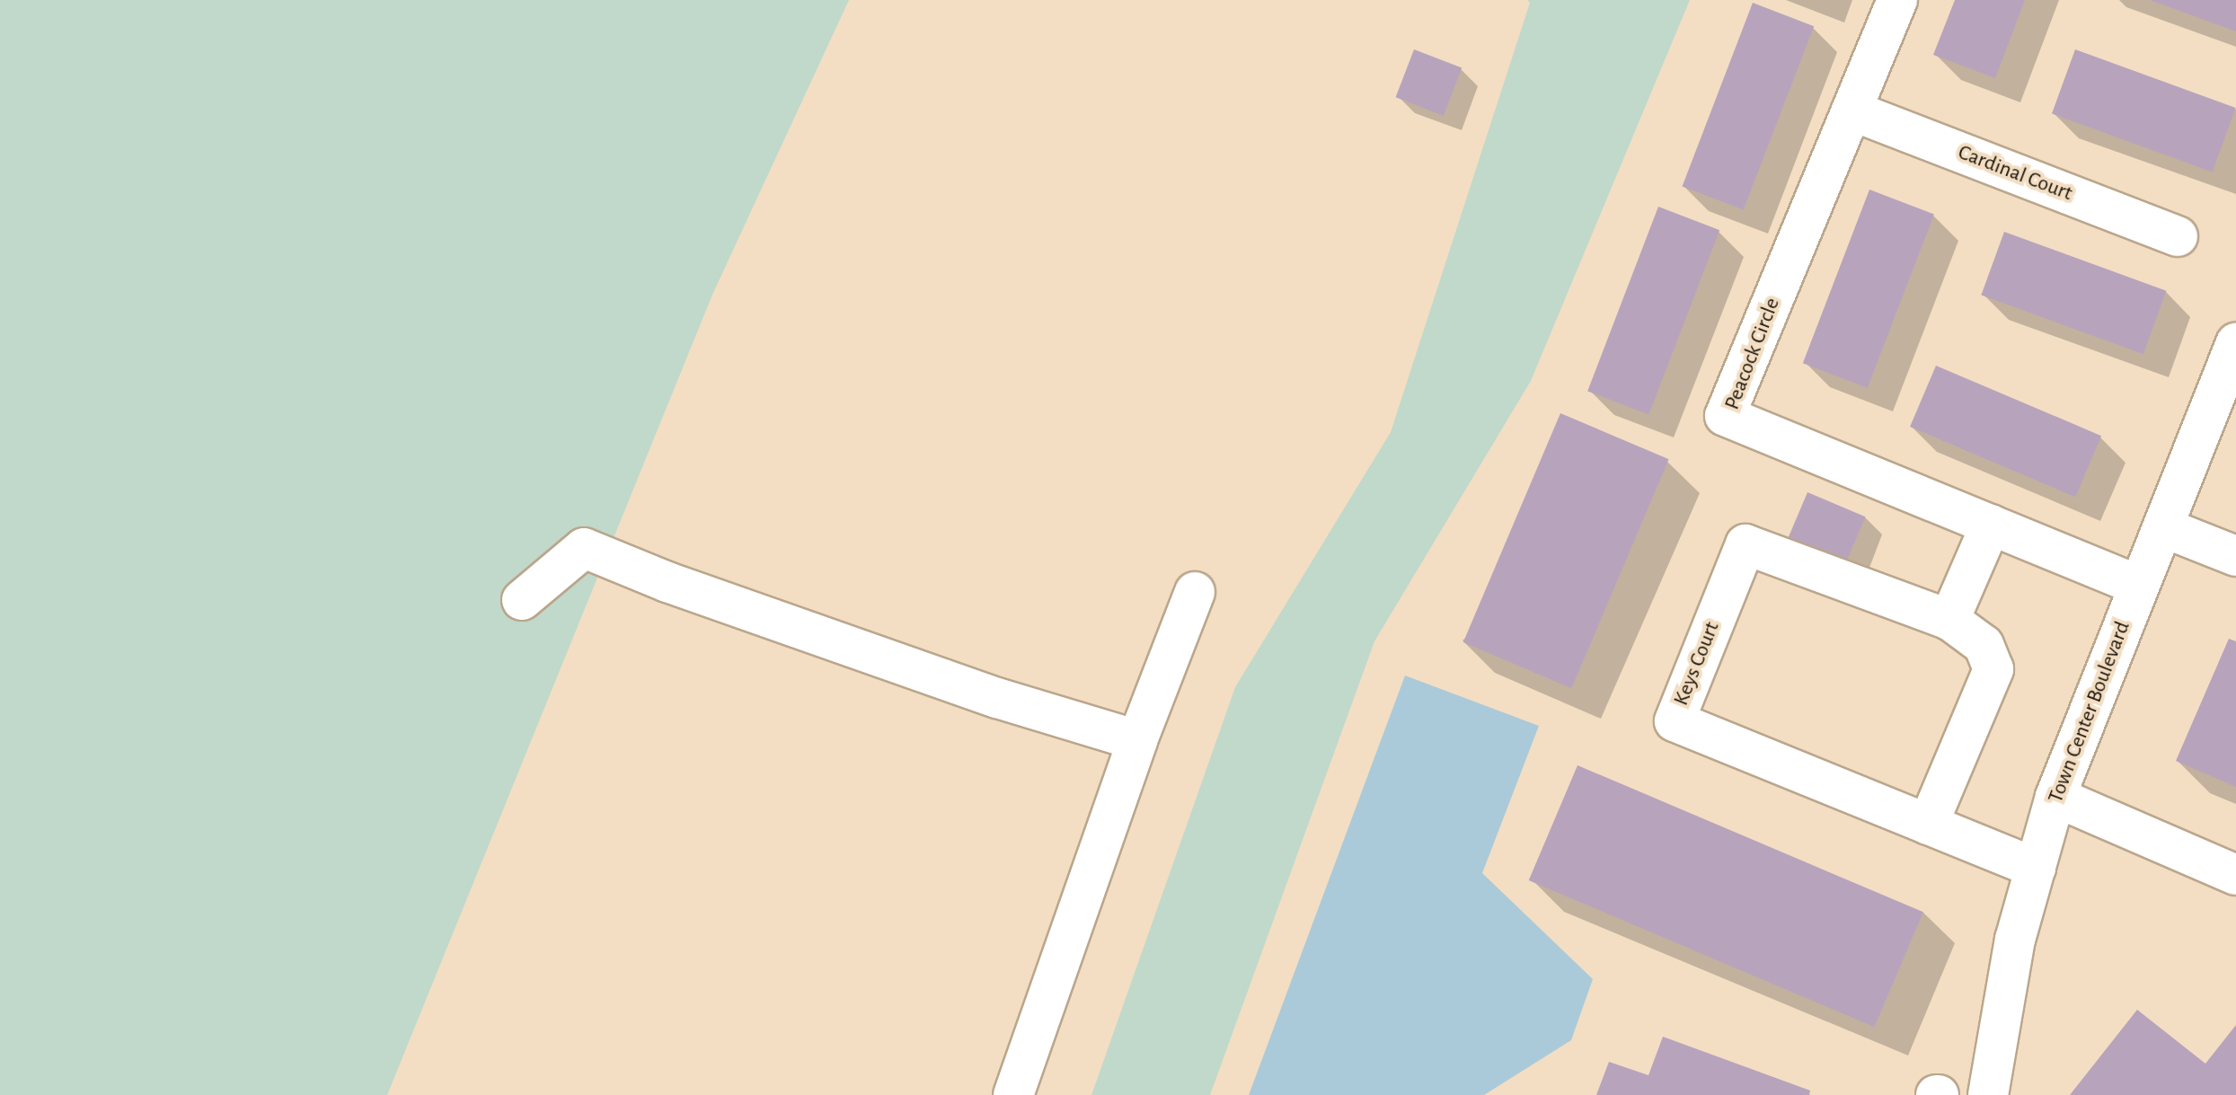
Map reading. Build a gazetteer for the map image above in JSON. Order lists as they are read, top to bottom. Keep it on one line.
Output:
{"streets":{"street":["Cardinal Court","Peacock Circle","Keys Court","Town Center Boulevard"]},"crossings":[["Cardinal Court","Peacock Circle"],["Peacock Circle","Town Center Boulevard"],["Keys Court","Town Center Boulevard"]]}
